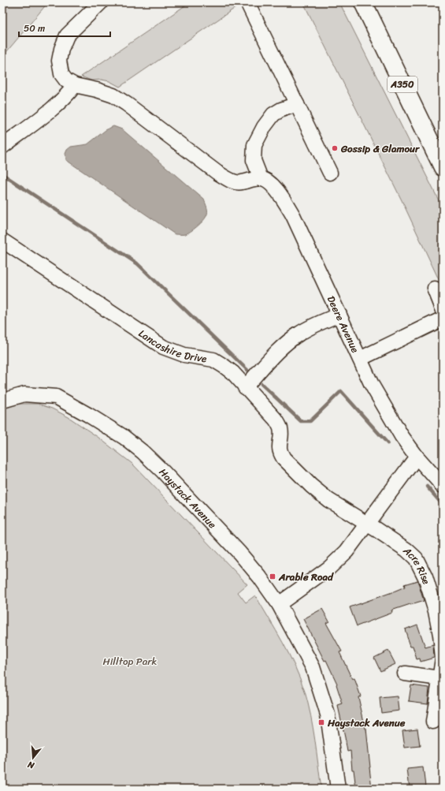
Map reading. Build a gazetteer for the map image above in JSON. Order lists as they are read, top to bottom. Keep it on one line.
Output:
{"streets":{"highway":["A350"],"street":["Deere Avenue","Lancashire Drive","Haystack Avenue","Acre Rise"]},"crossings":[["Lancashire Drive","Acre Rise"]],"parks":["Hilltop Park"],"places":{"other":["Gossip & Glamour"],"transit":["Arable Road","Haystack Avenue"]},"scale_bar":"50 m","north":"bottom"}
